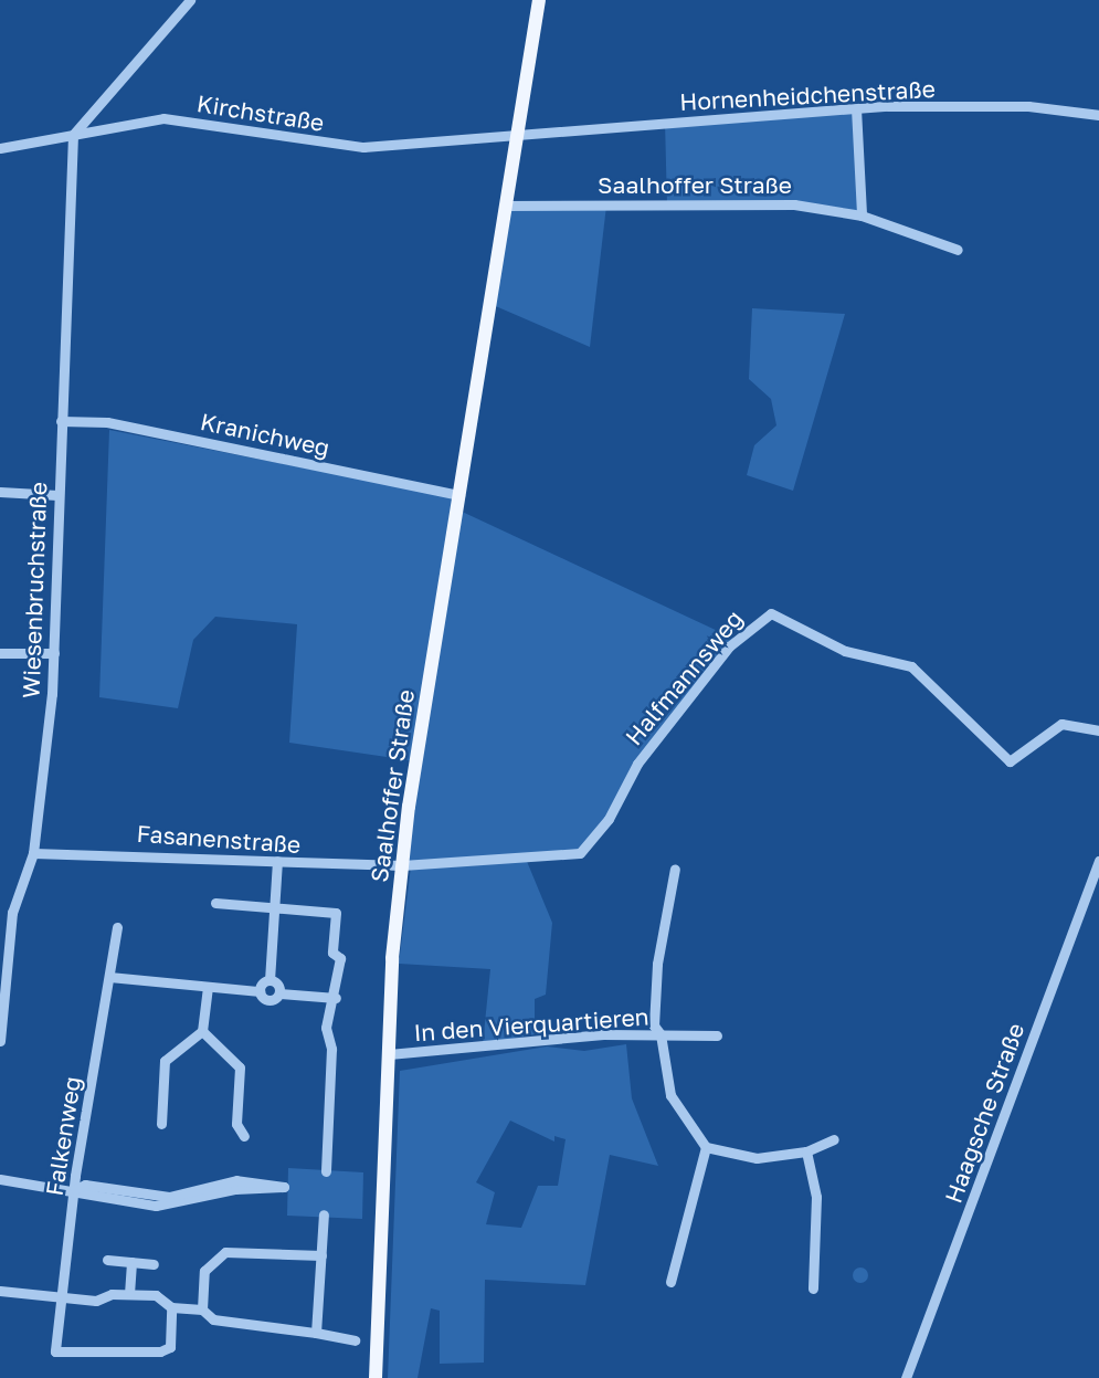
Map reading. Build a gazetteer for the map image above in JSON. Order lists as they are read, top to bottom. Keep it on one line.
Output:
{"streets":{"main road":["Saalhoffer Straße"],"street":["Hornenheidchenstraße","Kirchstraße","Kranichweg","Wiesenbruchstraße","Halfmannsweg","Fasanenstraße","In den Vierquartieren","Haagsche Straße","Falkenweg"]},"crossings":[["Hornenheidchenstraße","Kirchstraße"],["Hornenheidchenstraße","Saalhoffer Straße"],["Kirchstraße","Saalhoffer Straße"],["Kirchstraße","Wiesenbruchstraße"],["Saalhoffer Straße","Kranichweg"],["Saalhoffer Straße","Halfmannsweg"],["Saalhoffer Straße","Fasanenstraße"],["Saalhoffer Straße","In den Vierquartieren"],["Kranichweg","Wiesenbruchstraße"],["Wiesenbruchstraße","Fasanenstraße"],["Halfmannsweg","Fasanenstraße"]]}
